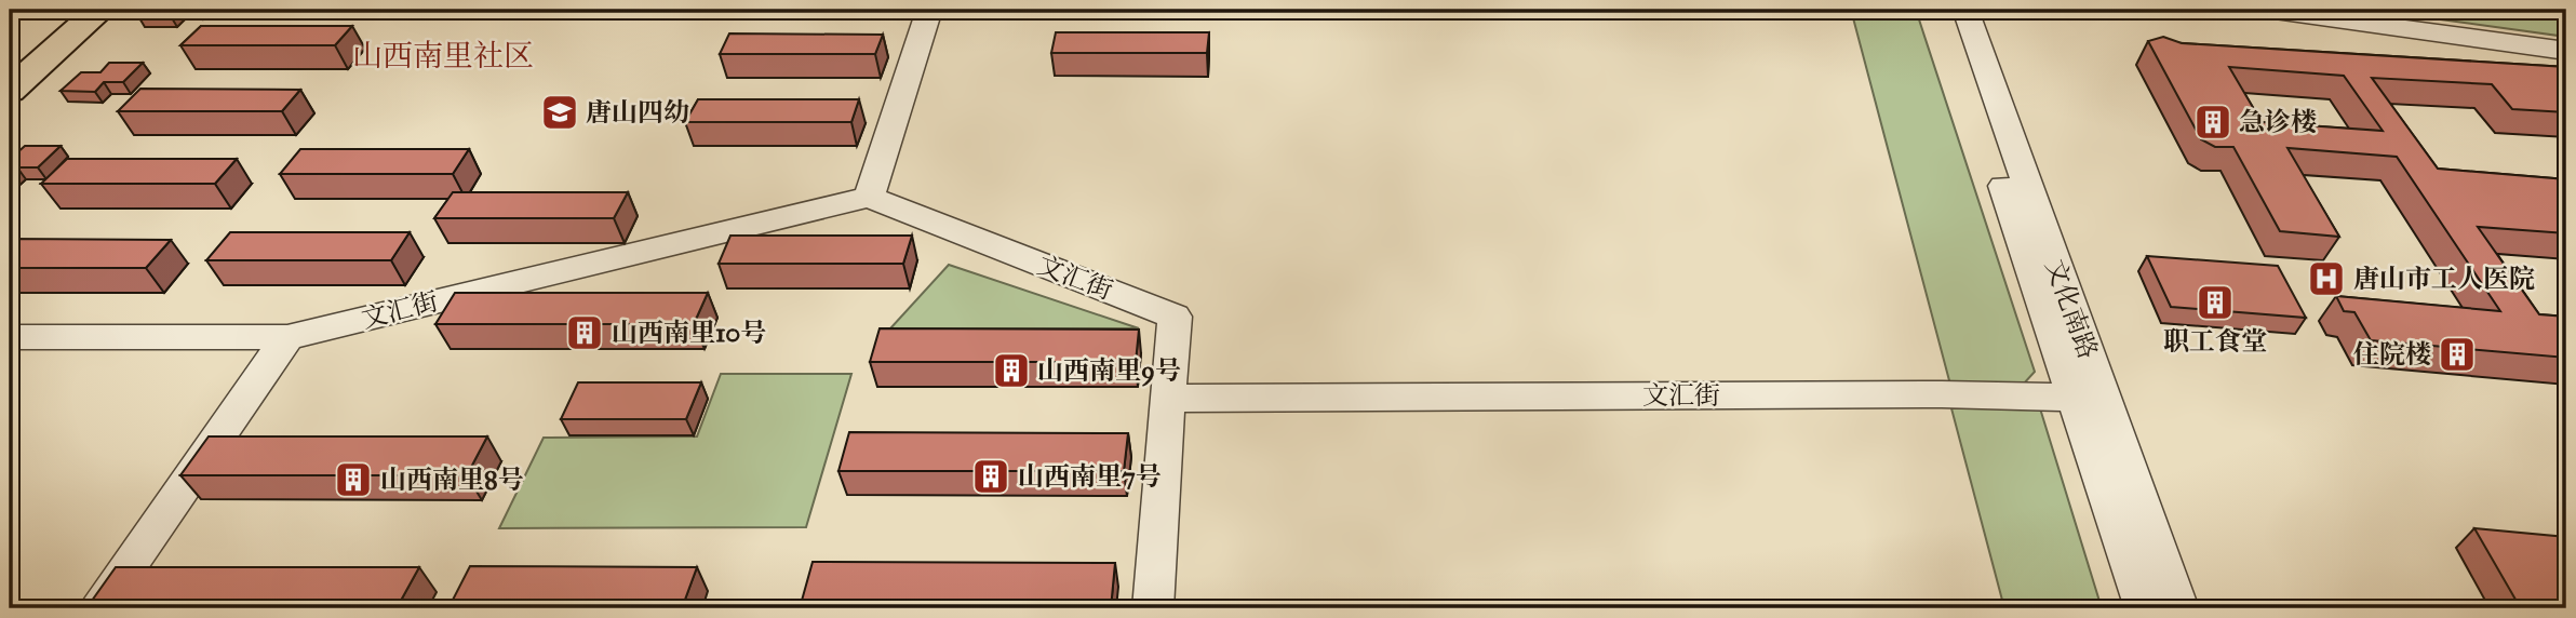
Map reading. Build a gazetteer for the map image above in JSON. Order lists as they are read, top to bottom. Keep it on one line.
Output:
{"streets":{"street":["文汇街","文化南路"]},"crossings":[["文汇街","文化南路"]],"districts":["山西南里社区"],"places":{"school or university":["唐山四幼"],"building":["急诊楼","职工食堂","山西南里10号","住院楼","山西南里9号","山西南里7号","山西南里8号"],"hospital":["唐山市工人医院"]}}
